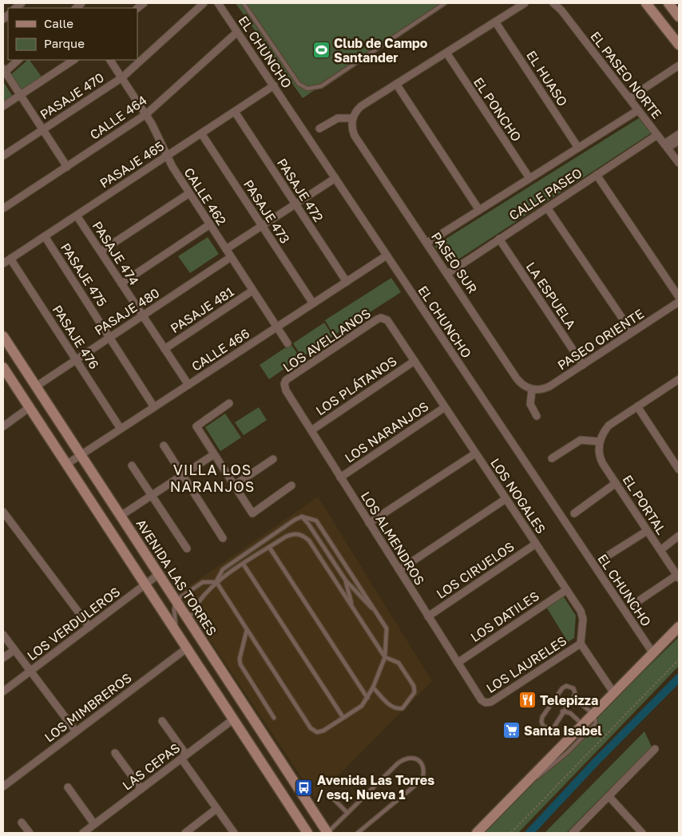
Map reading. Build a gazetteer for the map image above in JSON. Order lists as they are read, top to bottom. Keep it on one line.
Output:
{"streets":{"main road":["AVENIDA LAS TORRES"],"street":["EL CHUNCHO","EL PASEO NORTE","EL HUASO","PASAJE 470","EL PONCHO","CALLE 464","PASAJE 465","PASAJE 472","CALLE PASEO","CALLE 462","PASAJE 473","PASAJE 474","PASEO SUR","PASAJE 475","LA ESPUELA","PASAJE 481","PASAJE 480","PASAJE 476","PASEO ORIENTE","LOS AVELLANOS","CALLE 466","LOS PLÁTANOS","LOS NARANJOS","LOS NOGALES","EL PORTAL","LOS ALMENDROS","LOS CIRUELOS","LOS DATILES","LOS VERDULEROS","LOS LAURELES","LOS MIMBREROS","LAS CEPAS"]},"crossings":[["EL CHUNCHO","CALLE 464"],["EL CHUNCHO","PASAJE 465"],["EL CHUNCHO","CALLE 466"],["EL PASEO NORTE","CALLE PASEO"],["EL HUASO","CALLE PASEO"],["PASAJE 470","CALLE 462"],["EL PONCHO","CALLE PASEO"],["CALLE 464","CALLE 462"],["PASAJE 465","PASAJE 472"],["PASAJE 465","CALLE 462"],["PASAJE 465","PASAJE 473"],["PASAJE 465","PASAJE 474"],["PASAJE 465","PASAJE 475"],["PASAJE 465","PASAJE 476"],["PASAJE 472","CALLE 466"],["CALLE PASEO","PASEO SUR"],["CALLE PASEO","LA ESPUELA"],["CALLE 462","PASAJE 481"],["CALLE 462","PASAJE 480"],["CALLE 462","CALLE 466"],["PASAJE 473","CALLE 466"],["PASAJE 474","PASAJE 481"],["PASAJE 474","PASAJE 480"],["PASAJE 474","CALLE 466"],["PASEO SUR","PASEO ORIENTE"],["PASAJE 475","PASAJE 480"],["PASAJE 475","CALLE 466"],["LA ESPUELA","PASEO ORIENTE"],["PASAJE 480","PASAJE 476"],["PASAJE 480","AVENIDA LAS TORRES"],["PASAJE 476","CALLE 466"],["LOS AVELLANOS","LOS NOGALES"],["LOS AVELLANOS","LOS ALMENDROS"],["CALLE 466","AVENIDA LAS TORRES"],["LOS PLÁTANOS","LOS NOGALES"],["LOS PLÁTANOS","LOS ALMENDROS"],["LOS NARANJOS","LOS NOGALES"],["LOS NARANJOS","LOS ALMENDROS"],["LOS NOGALES","LOS CIRUELOS"],["LOS NOGALES","LOS DATILES"],["LOS NOGALES","LOS LAURELES"],["LOS ALMENDROS","LOS CIRUELOS"],["LOS ALMENDROS","LOS DATILES"],["LOS ALMENDROS","LOS LAURELES"],["AVENIDA LAS TORRES","LOS VERDULEROS"]],"districts":["VILLA LOS NARANJOS"],"places":{"sports":["Club de Campo Santander"],"restaurant":["Telepizza"],"supermarket":["Santa Isabel"],"bus stop":["Avenida Las Torres / esq. Nueva 1"]},"legend":["Calle","Parque"]}
